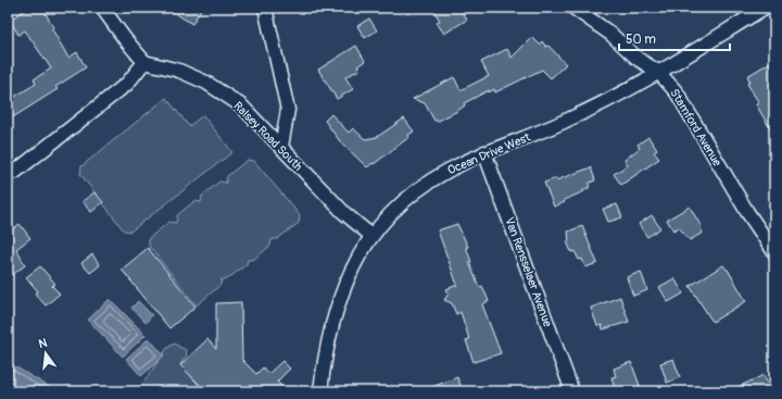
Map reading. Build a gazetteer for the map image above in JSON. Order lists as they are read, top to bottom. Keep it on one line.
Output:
{"streets":{"street":["Stamford Avenue","Ralsey Road South","Ocean Drive West","Van Rensselaer Avenue"]},"crossings":[["Stamford Avenue","Ocean Drive West"],["Ralsey Road South","Ocean Drive West"],["Ocean Drive West","Van Rensselaer Avenue"]],"scale_bar":"50 m","north":"top"}
